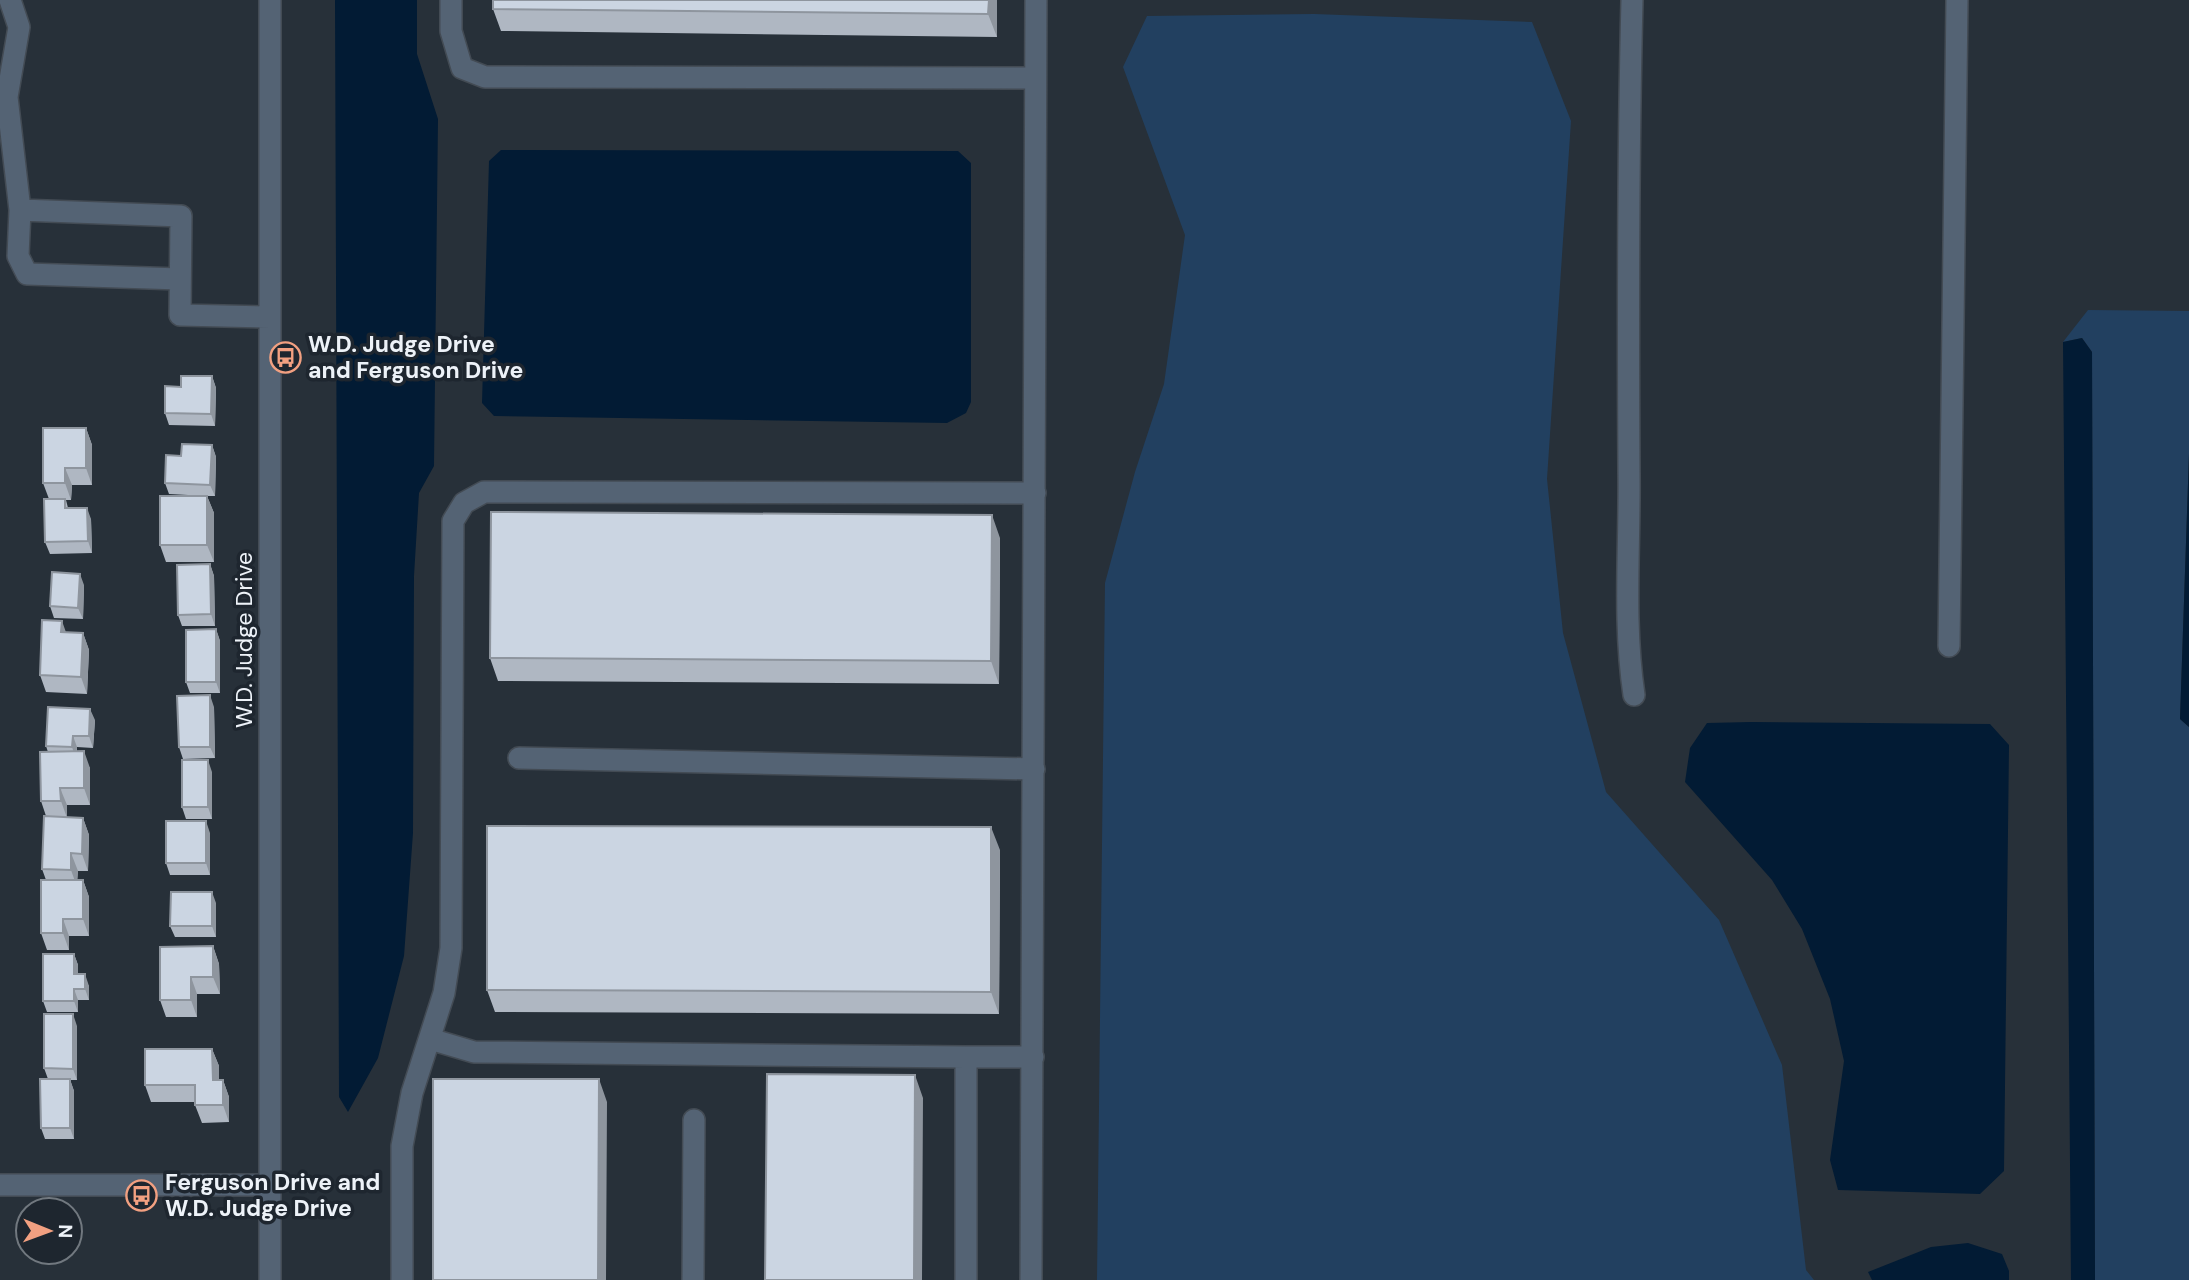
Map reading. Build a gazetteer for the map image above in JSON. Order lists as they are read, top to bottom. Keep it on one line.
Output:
{"streets":{"street":["W.D. Judge Drive"]},"places":{"bus stop":["W.D. Judge Drive and Ferguson Drive","Ferguson Drive and W.D. Judge Drive"]},"north":"right"}
